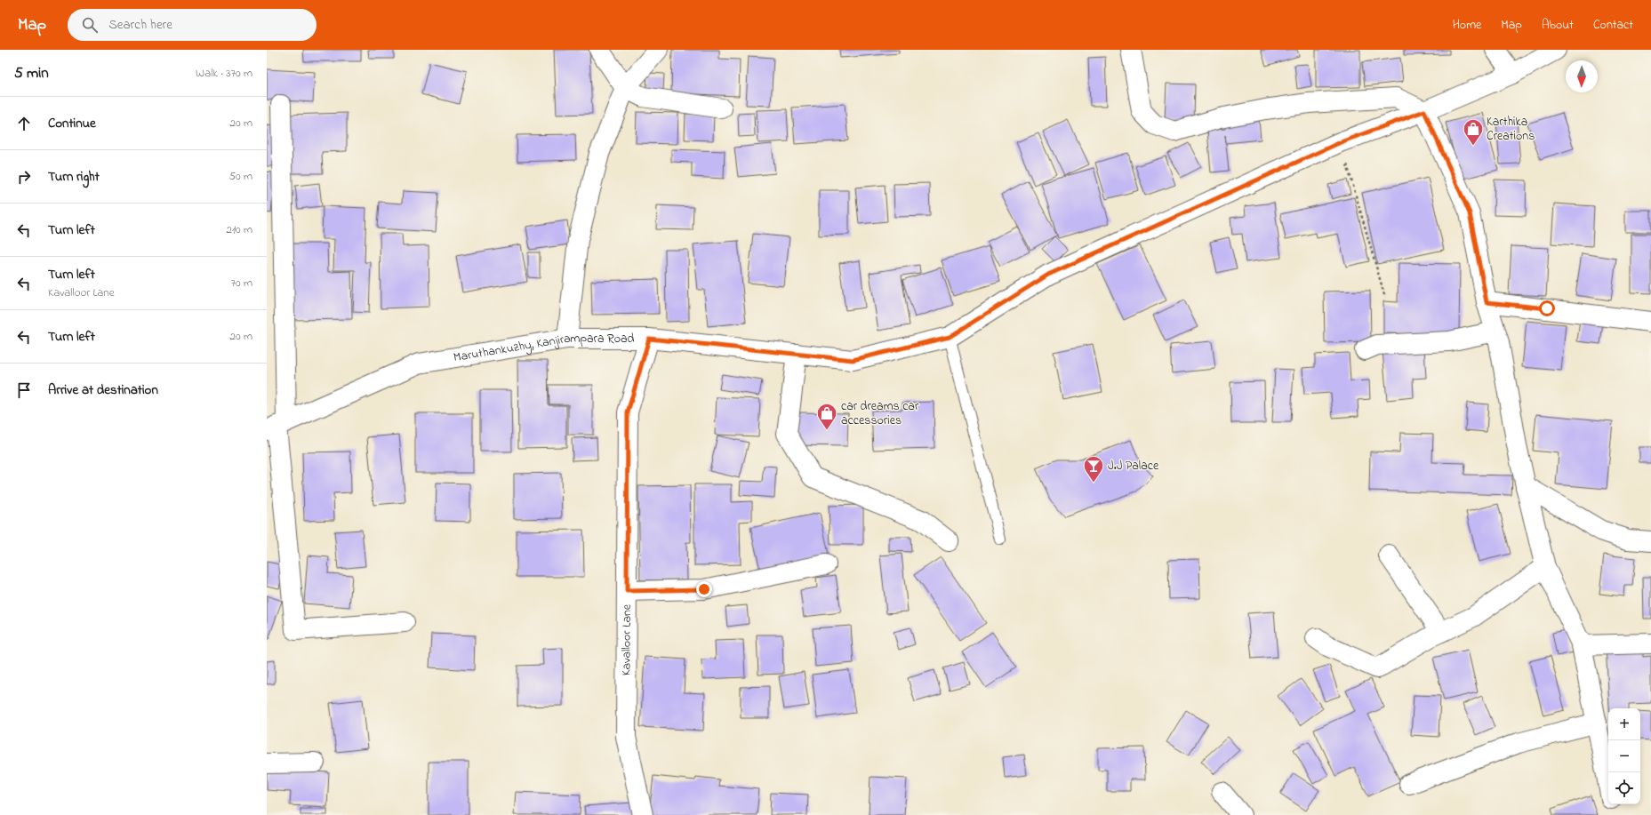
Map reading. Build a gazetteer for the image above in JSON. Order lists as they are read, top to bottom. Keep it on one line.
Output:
{"streets":{"street":["Maruthankuzhy, Kanjirampara Road","Kavalloor Lane"]},"crossings":[["Maruthankuzhy, Kanjirampara Road","Kavalloor Lane"]],"places":{"shop":["Karthika Creations","car dreams car accessories"],"bar":["J.J Palace"]},"north":"bottom","page":{"header":"Map","search":"Search here","nav":["Home","Map","About","Contact"],"heading":["5 min","Walk · 370 m"],"list":[["Continue","20 m"],["Turn right","50 m"],["Turn left","210 m"],["Turn left","Kavalloor Lane","70 m"],["Turn left","20 m"],"Arrive at destination"],"map_buttons":["+","−"]}}
